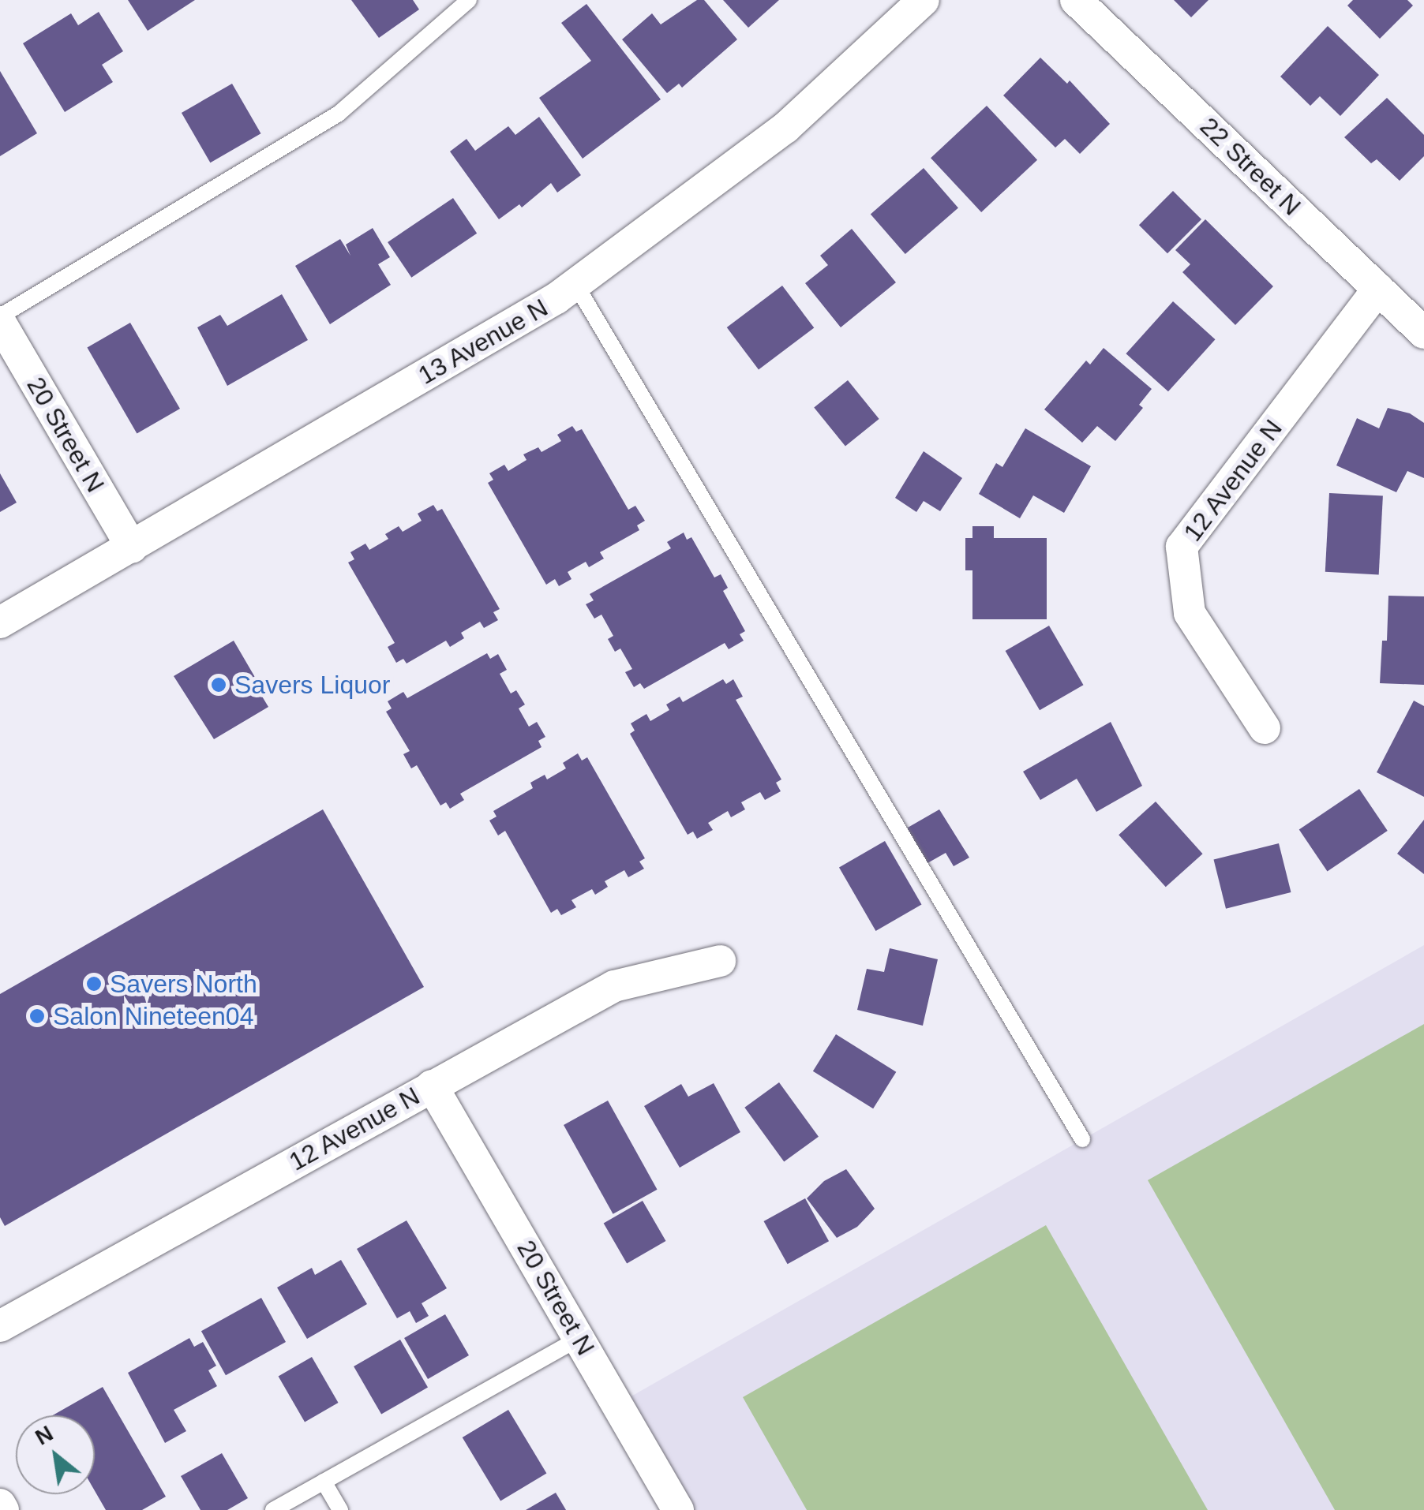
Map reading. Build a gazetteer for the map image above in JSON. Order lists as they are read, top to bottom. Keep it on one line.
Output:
{"streets":{"street":["22 Street N","13 Avenue N","20 Street N","12 Avenue N"]},"crossings":[["22 Street N","12 Avenue N"],["13 Avenue N","20 Street N"],["20 Street N","12 Avenue N"]],"places":["Savers Liquor","Savers North","Salon Nineteen04"],"north":"top left"}
